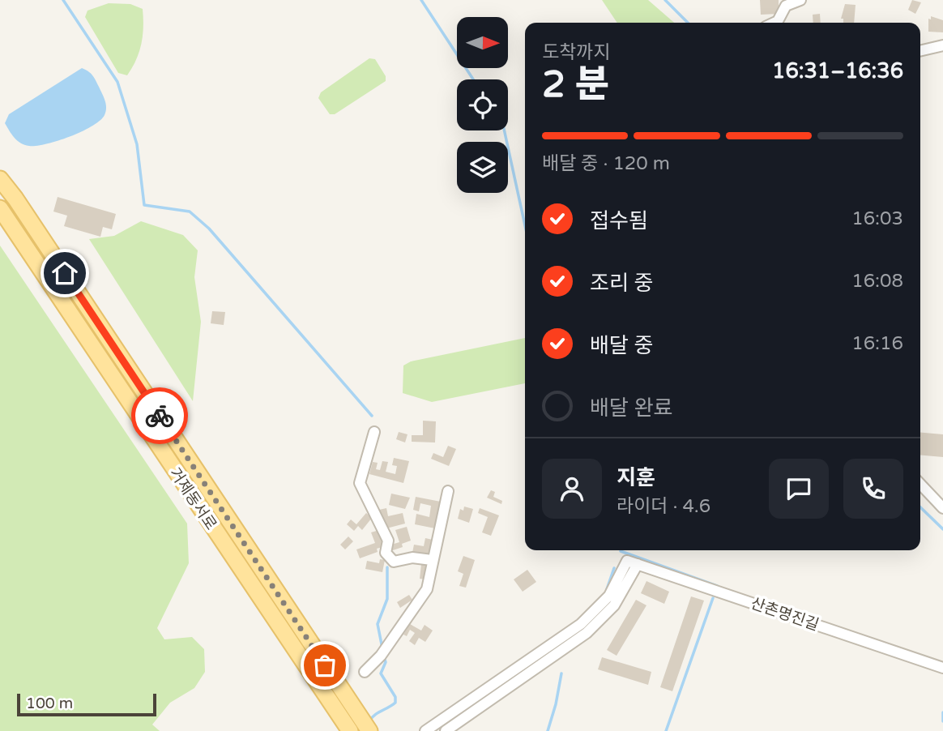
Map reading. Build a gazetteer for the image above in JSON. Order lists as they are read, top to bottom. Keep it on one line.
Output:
{"streets":{"main road":["거제동서로"],"street":["산촌명진길"]},"scale_bar":"100 m","north":"right","page":{"heading":["2 분","도착까지","16:31–16:36"],"panel":["지훈","라이더 · 4.6"],"bar":"배달 중 · 120 m","list":[["접수됨","16:03"],["조리 중","16:08"],["배달 중","16:16"],"배달 완료"],"scale":"100 m"}}
